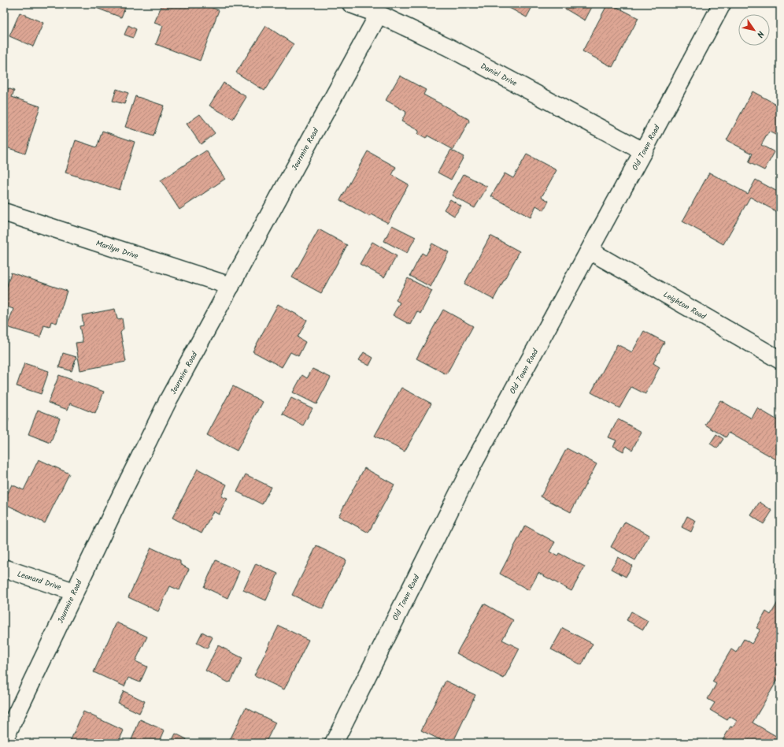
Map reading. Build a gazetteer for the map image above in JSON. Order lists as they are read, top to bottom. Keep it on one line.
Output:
{"streets":{"street":["Daniel Drive","Old Town Road","Jourmire Road","Marilyn Drive","Leighton Road","Leonard Drive"]},"crossings":[["Daniel Drive","Old Town Road"],["Daniel Drive","Jourmire Road"],["Old Town Road","Leighton Road"],["Jourmire Road","Marilyn Drive"],["Jourmire Road","Leonard Drive"]],"north":"bottom right"}
